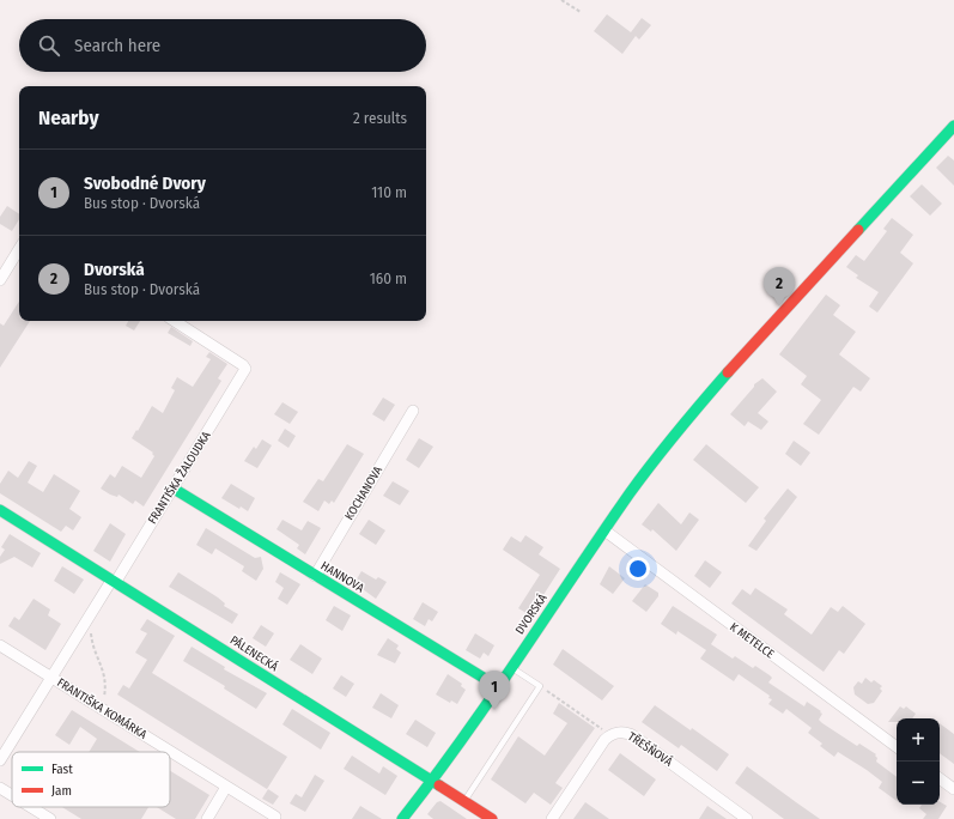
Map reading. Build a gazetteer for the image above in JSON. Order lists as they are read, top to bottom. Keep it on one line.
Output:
{"streets":{"street":["FRANTIŠKA ŽALOUDKA","KOCHANOVA","HANNOVA","DVORSKÁ","K METELCE","PÁLENECKÁ","FRANTIŠKA KOMÁRKA","TŘEŠŇOVÁ"]},"crossings":[["FRANTIŠKA ŽALOUDKA","HANNOVA"],["FRANTIŠKA ŽALOUDKA","PÁLENECKÁ"],["FRANTIŠKA ŽALOUDKA","FRANTIŠKA KOMÁRKA"],["KOCHANOVA","HANNOVA"],["HANNOVA","DVORSKÁ"],["DVORSKÁ","K METELCE"],["DVORSKÁ","PÁLENECKÁ"],["PÁLENECKÁ","FRANTIŠKA KOMÁRKA"]],"legend":["Fast","Jam"],"page":{"search":"Search here","heading":["Nearby","2 results"],"list":[{"mark":"1","name":"Svobodné Dvory","note":"Bus stop · Dvorská","value":"110 m"},{"mark":"2","name":"Dvorská","note":"Bus stop · Dvorská","value":"160 m"}],"pins":["2","1"],"map_buttons":["+","−"]}}
